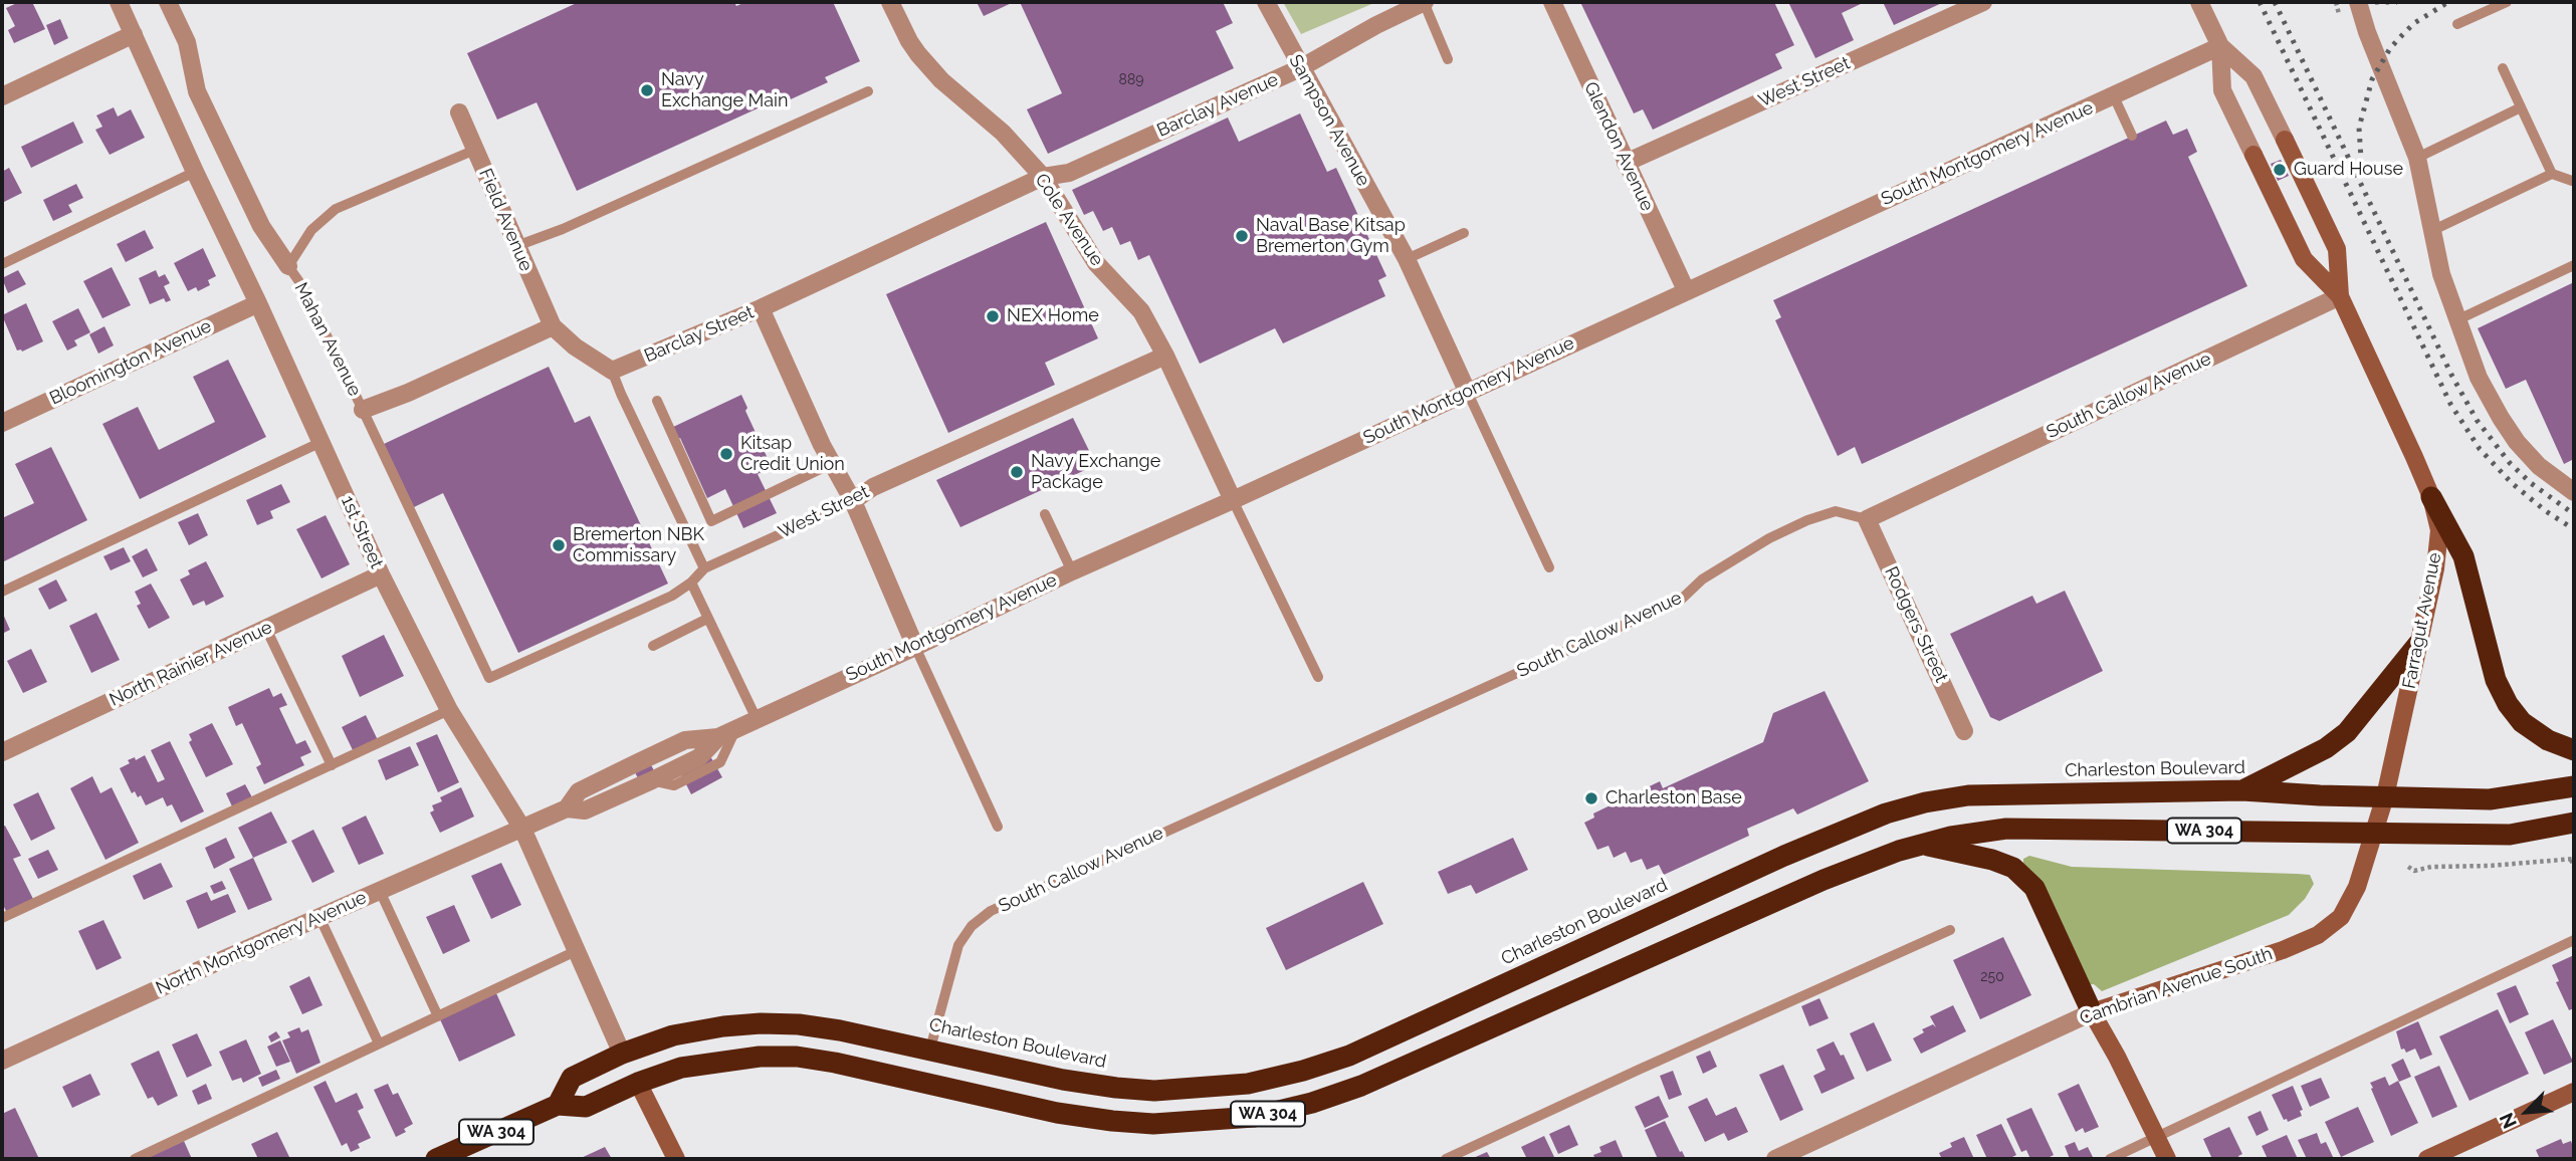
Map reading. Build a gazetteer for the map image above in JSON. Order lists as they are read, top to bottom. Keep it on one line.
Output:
{"streets":{"highway":["Charleston Boulevard","WA 304"],"street":["West Street","Barclay Avenue","Sampson Avenue","Glendon Avenue","South Montgomery Avenue","Field Avenue","Cole Avenue","Barclay Street","Mahan Avenue","Bloomington Avenue","South Callow Avenue","1st Street","Farragut Avenue","Rodgers Street","North Rainier Avenue","North Montgomery Avenue","Cambrian Avenue South"]},"crossings":[["West Street","Glendon Avenue"],["West Street","Cole Avenue"],["West Street","Mahan Avenue"],["Barclay Avenue","Sampson Avenue"],["Barclay Avenue","Cole Avenue"],["Barclay Avenue","Barclay Street"],["Sampson Avenue","South Montgomery Avenue"],["Glendon Avenue","South Montgomery Avenue"],["South Montgomery Avenue","Cole Avenue"],["South Montgomery Avenue","1st Street"],["South Montgomery Avenue","Farragut Avenue"],["South Montgomery Avenue","North Montgomery Avenue"],["Cole Avenue","Barclay Street"],["Bloomington Avenue","1st Street"],["South Callow Avenue","Farragut Avenue"],["South Callow Avenue","Rodgers Street"],["South Callow Avenue","Charleston Boulevard"],["1st Street","North Rainier Avenue"],["1st Street","Charleston Boulevard"],["1st Street","WA 304"],["1st Street","North Montgomery Avenue"],["Farragut Avenue","Charleston Boulevard"],["Farragut Avenue","WA 304"],["Farragut Avenue","Cambrian Avenue South"],["Charleston Boulevard","WA 304"],["WA 304","Cambrian Avenue South"]],"places":["Navy Exchange Main","Guard House","Naval Base Kitsap Bremerton Gym","NEX Home","Kitsap Credit Union","Navy Exchange Package","Bremerton NBK Commissary","Charleston Base"],"house_numbers":["889","250"],"north":"bottom left"}
